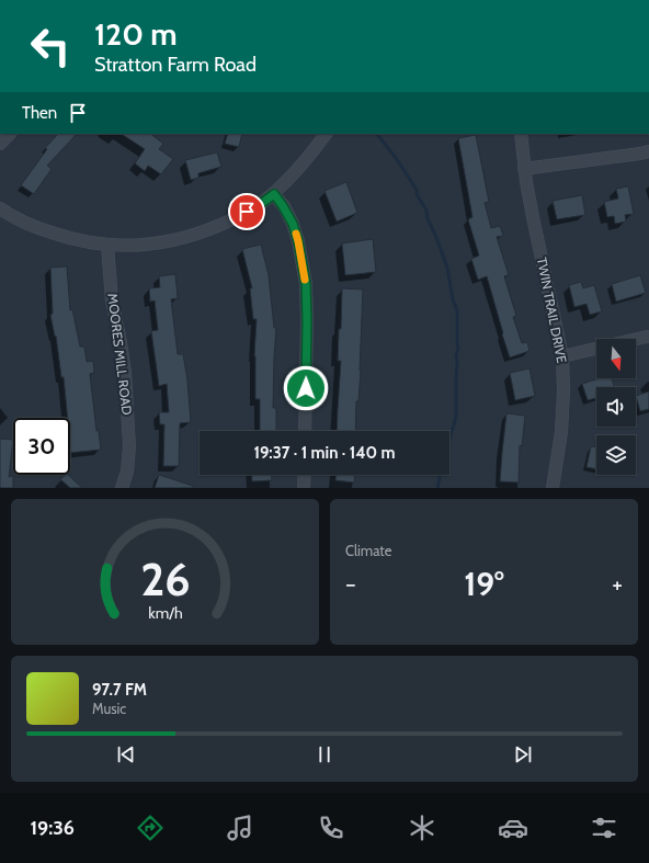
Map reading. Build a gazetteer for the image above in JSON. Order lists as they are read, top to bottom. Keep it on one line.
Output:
{"streets":{"street":["TWIN TRAIL DRIVE","MOORES MILL ROAD"]},"north":"bottom","page":{"turn":["120 m","Stratton Farm Road"],"then":"Then","limit":"30","trip":"19:37 · 1 min · 140 m","tile":"Climate","heat":["−","19°","+"],"song":["97.7 FM","Music"],"tabs":"19:36","gauge":["26","km/h"]}}
